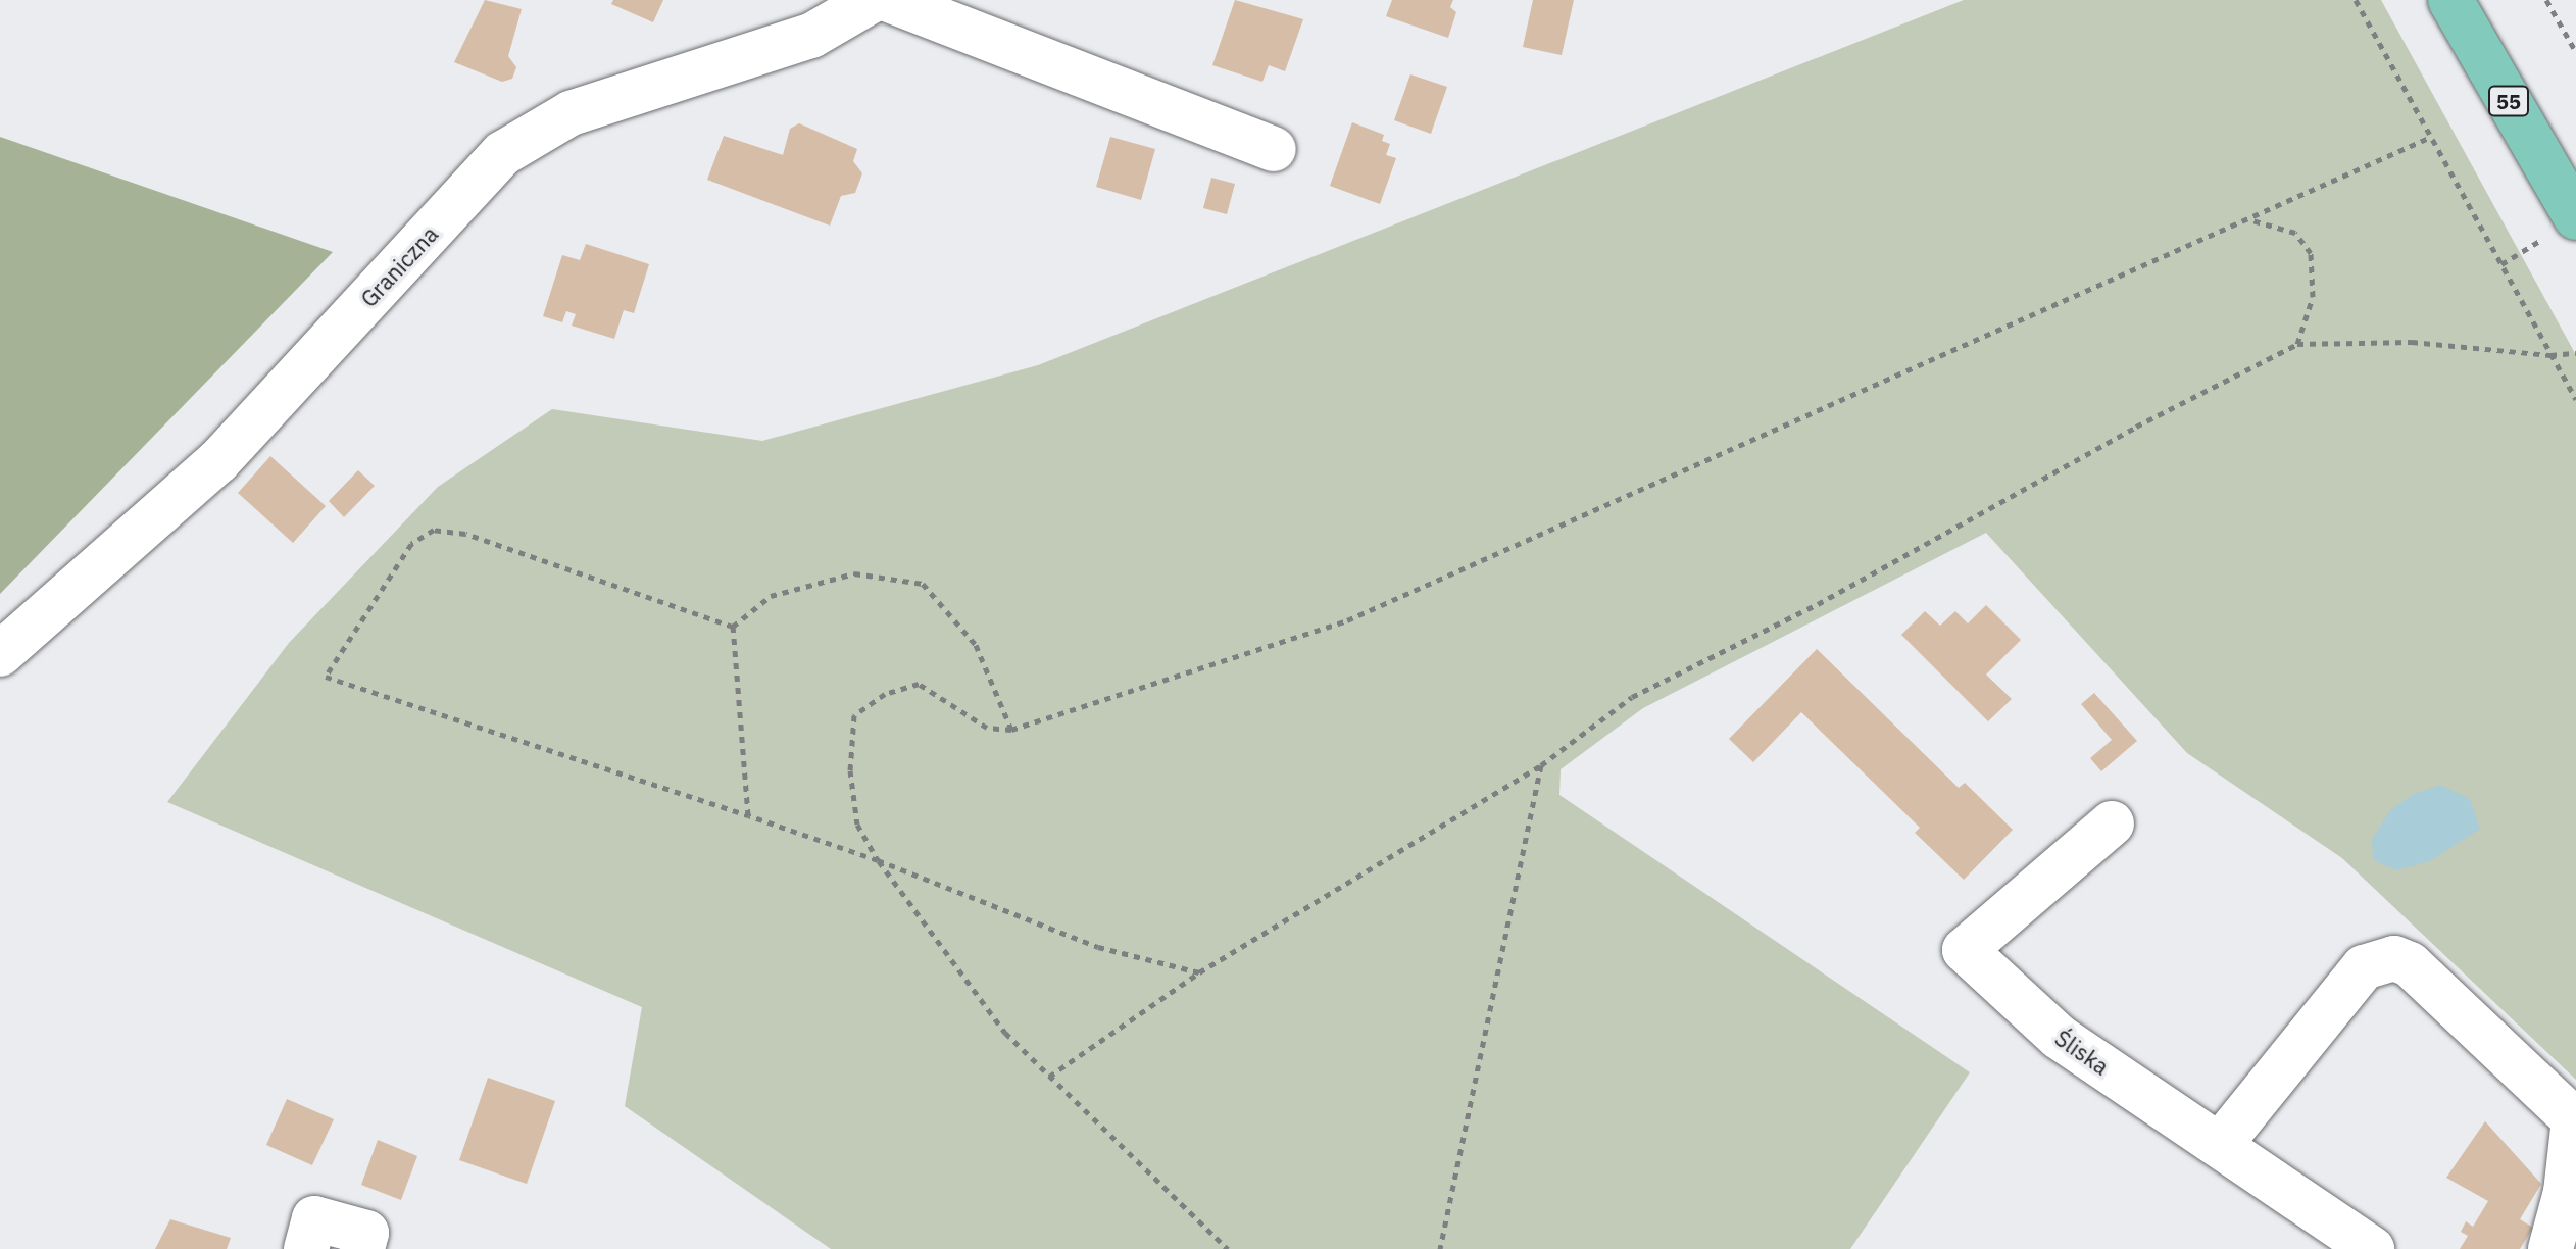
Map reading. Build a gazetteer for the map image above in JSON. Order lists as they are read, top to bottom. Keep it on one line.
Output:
{"streets":{"main road":["55"],"street":["Graniczna","Śliska"]}}
